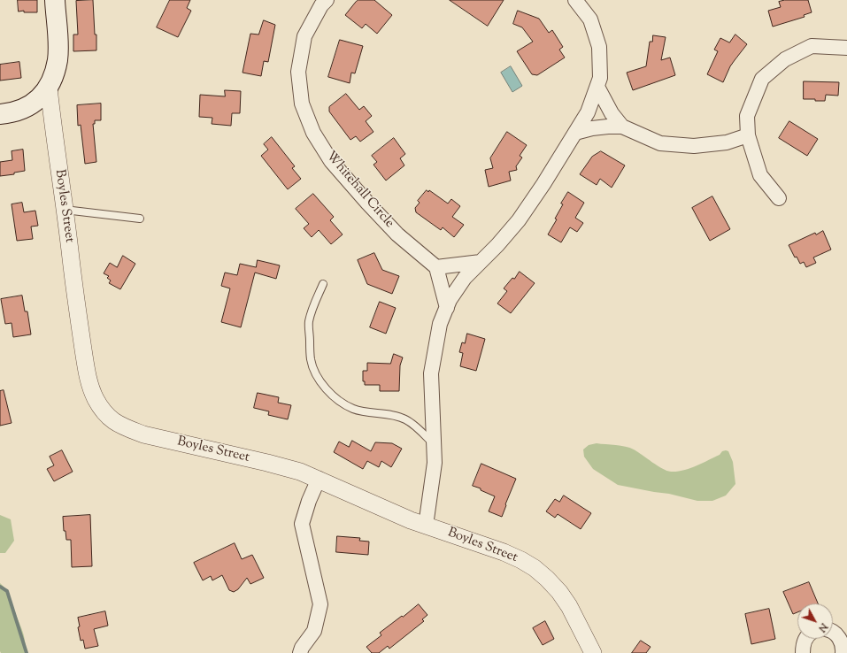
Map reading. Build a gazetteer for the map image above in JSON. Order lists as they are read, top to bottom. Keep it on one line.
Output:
{"streets":{"street":["Whitehall Circle","Boyles Street"]},"north":"bottom right"}
